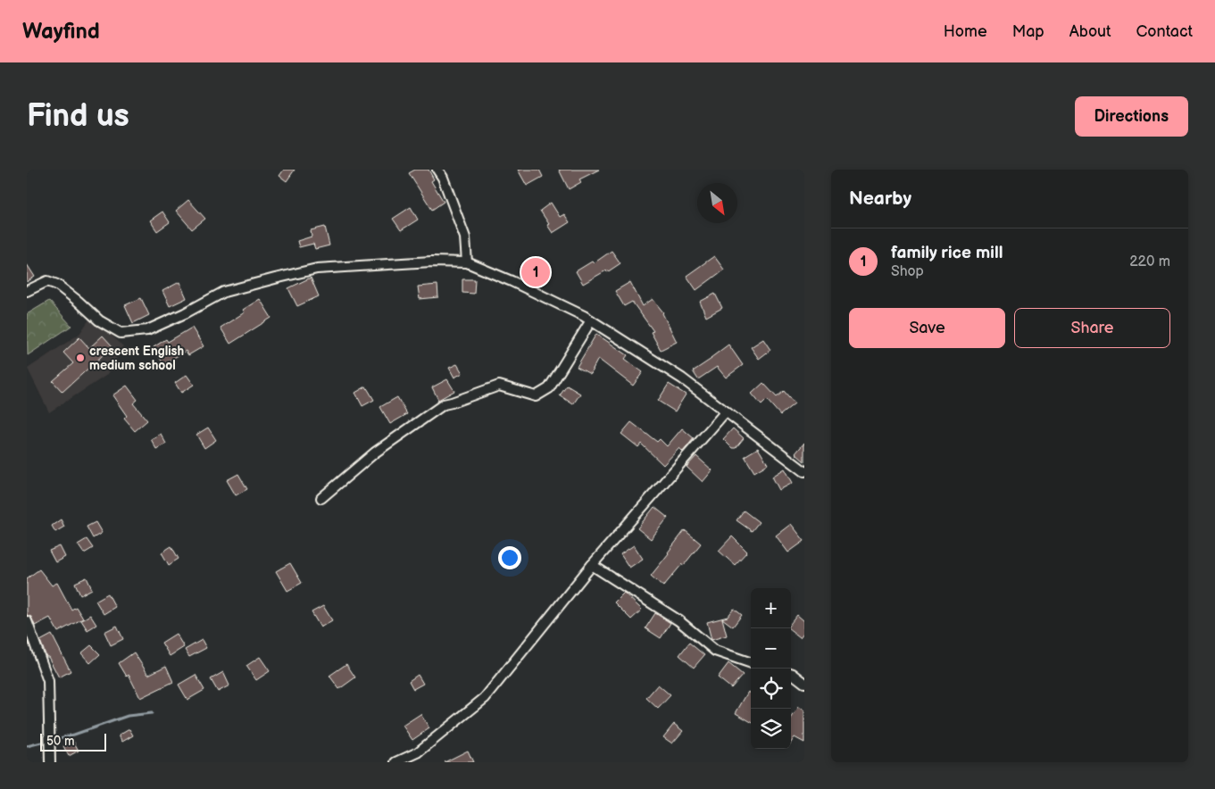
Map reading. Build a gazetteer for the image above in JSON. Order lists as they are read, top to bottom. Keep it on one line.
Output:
{"places":["crescent English medium school"],"scale_bar":"50 m","north":"bottom right","page":{"header":"Wayfind","nav":["Home","Map","About","Contact"],"buttons":["Directions",["Save","Share"]],"title":"Find us","heading":"Nearby","list":[{"mark":"1","name":"family rice mill","note":"Shop","value":"220 m"}],"pins":"1","map_buttons":["+","−"],"scale":"50 m"}}
